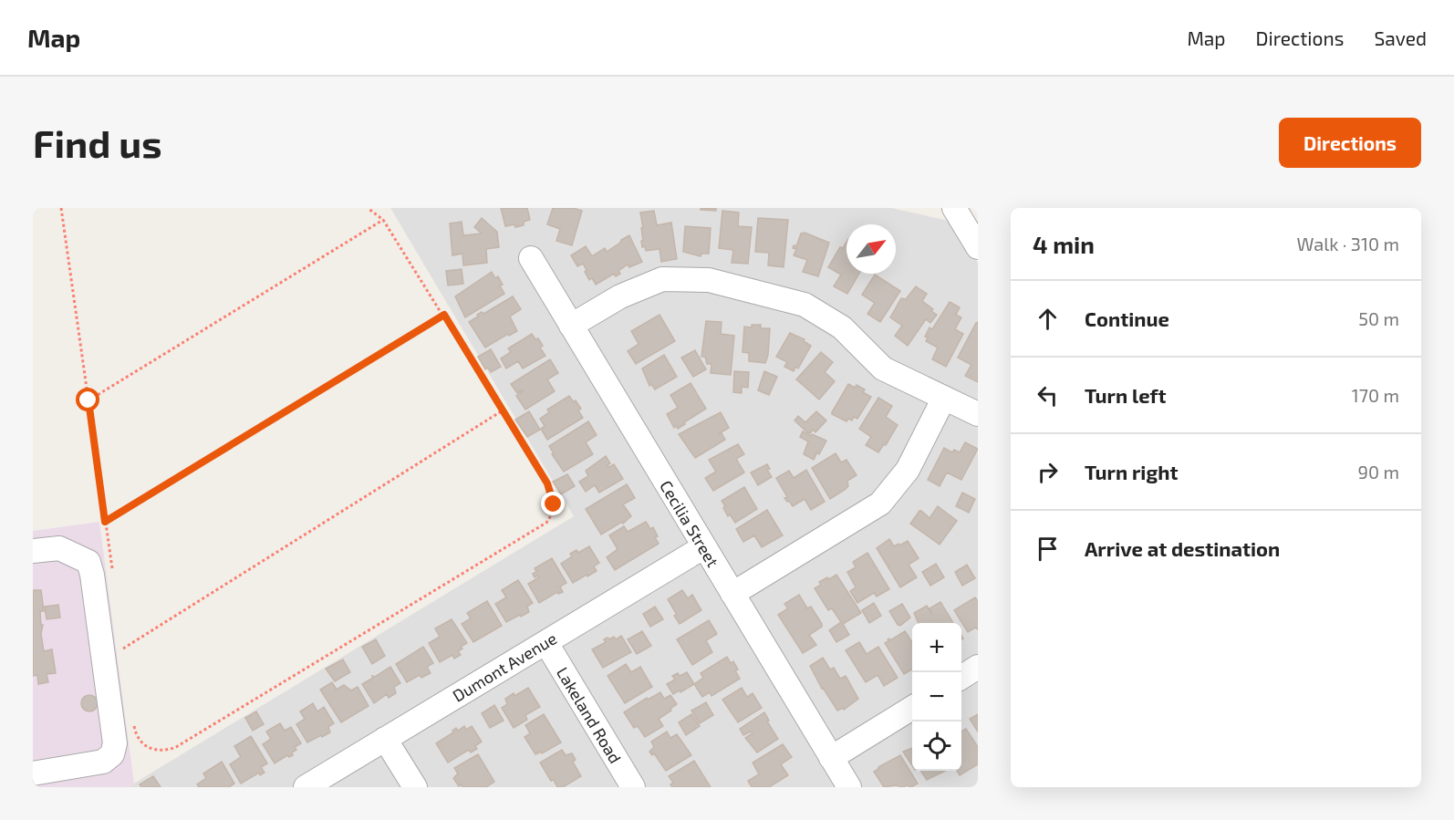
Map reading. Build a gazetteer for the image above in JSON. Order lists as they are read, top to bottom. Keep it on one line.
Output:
{"streets":{"street":["Cecilia Street","Dumont Avenue","Lakeland Road"]},"crossings":[["Cecilia Street","Dumont Avenue"],["Dumont Avenue","Lakeland Road"]],"north":"top right","page":{"header":"Map","nav":["Map","Directions","Saved"],"buttons":"Directions","title":"Find us","heading":["4 min","Walk · 310 m"],"list":[["Continue","50 m"],["Turn left","170 m"],["Turn right","90 m"],"Arrive at destination"],"map_buttons":["+","−"]}}
